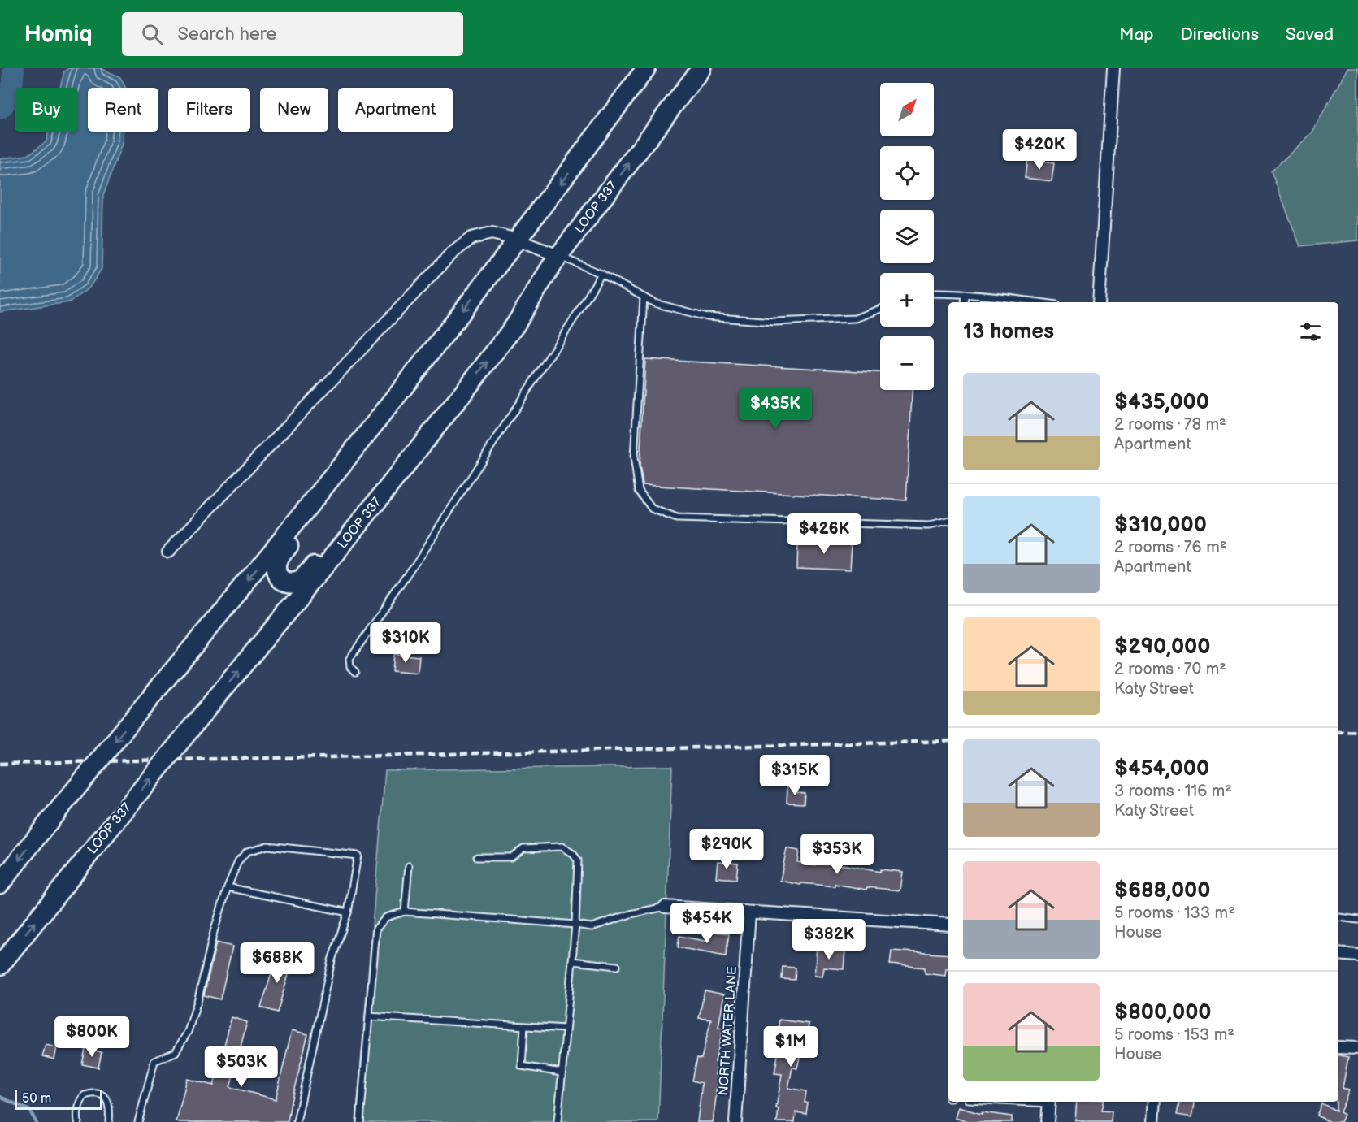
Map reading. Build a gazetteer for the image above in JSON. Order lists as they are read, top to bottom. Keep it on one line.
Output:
{"streets":{"main road":["LOOP 337"],"street":["NORTH WATER LANE"]},"scale_bar":"50 m","north":"top right","page":{"header":"Homiq","search":"Search here","nav":["Map","Directions","Saved"],"map_buttons":["+","−"],"chip":["Buy","Rent","Filters","New","Apartment"],"price":["$420K","$435K","$426K","$310K","$315K","$290K","$353K","$454K","$382K","$688K","$800K","$1M","$503K"],"heading":"13 homes","list":[{"name":"$435,000","note":"2 rooms · 78 m² · Apartment"},{"name":"$310,000","note":"2 rooms · 76 m² · Apartment"},{"name":"$290,000","note":"2 rooms · 70 m² · Katy Street"},{"name":"$454,000","note":"3 rooms · 116 m² · Katy Street"},{"name":"$688,000","note":"5 rooms · 133 m² · House"},{"name":"$800,000","note":"5 rooms · 153 m² · House"}],"scale":"50 m"}}
